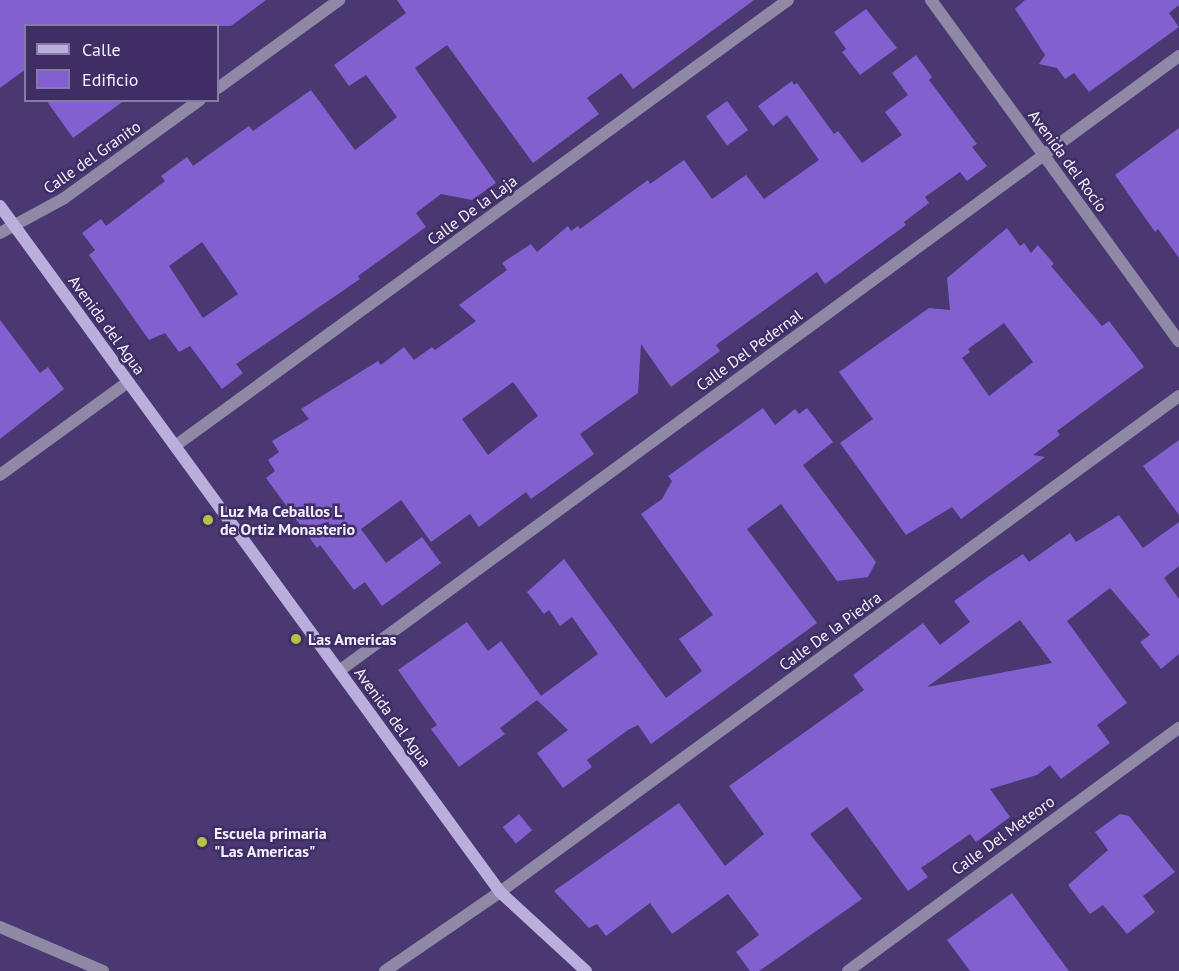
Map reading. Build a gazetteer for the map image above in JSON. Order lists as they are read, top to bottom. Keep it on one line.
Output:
{"streets":{"main road":["Avenida del Agua"],"street":["Calle del Granito","Avenida del Rocío","Calle De la Laja","Calle Del Pedernal","Calle De la Piedra","Calle Del Meteoro"]},"crossings":[["Calle del Granito","Avenida del Agua"],["Avenida del Rocío","Calle Del Pedernal"],["Calle De la Laja","Avenida del Agua"],["Avenida del Agua","Calle Del Pedernal"],["Avenida del Agua","Calle De la Piedra"]],"places":["Luz Ma Ceballos L de Ortiz Monasterio","Las Americas","Escuela primaria \"Las Americas\""],"legend":["Calle","Edificio"]}
